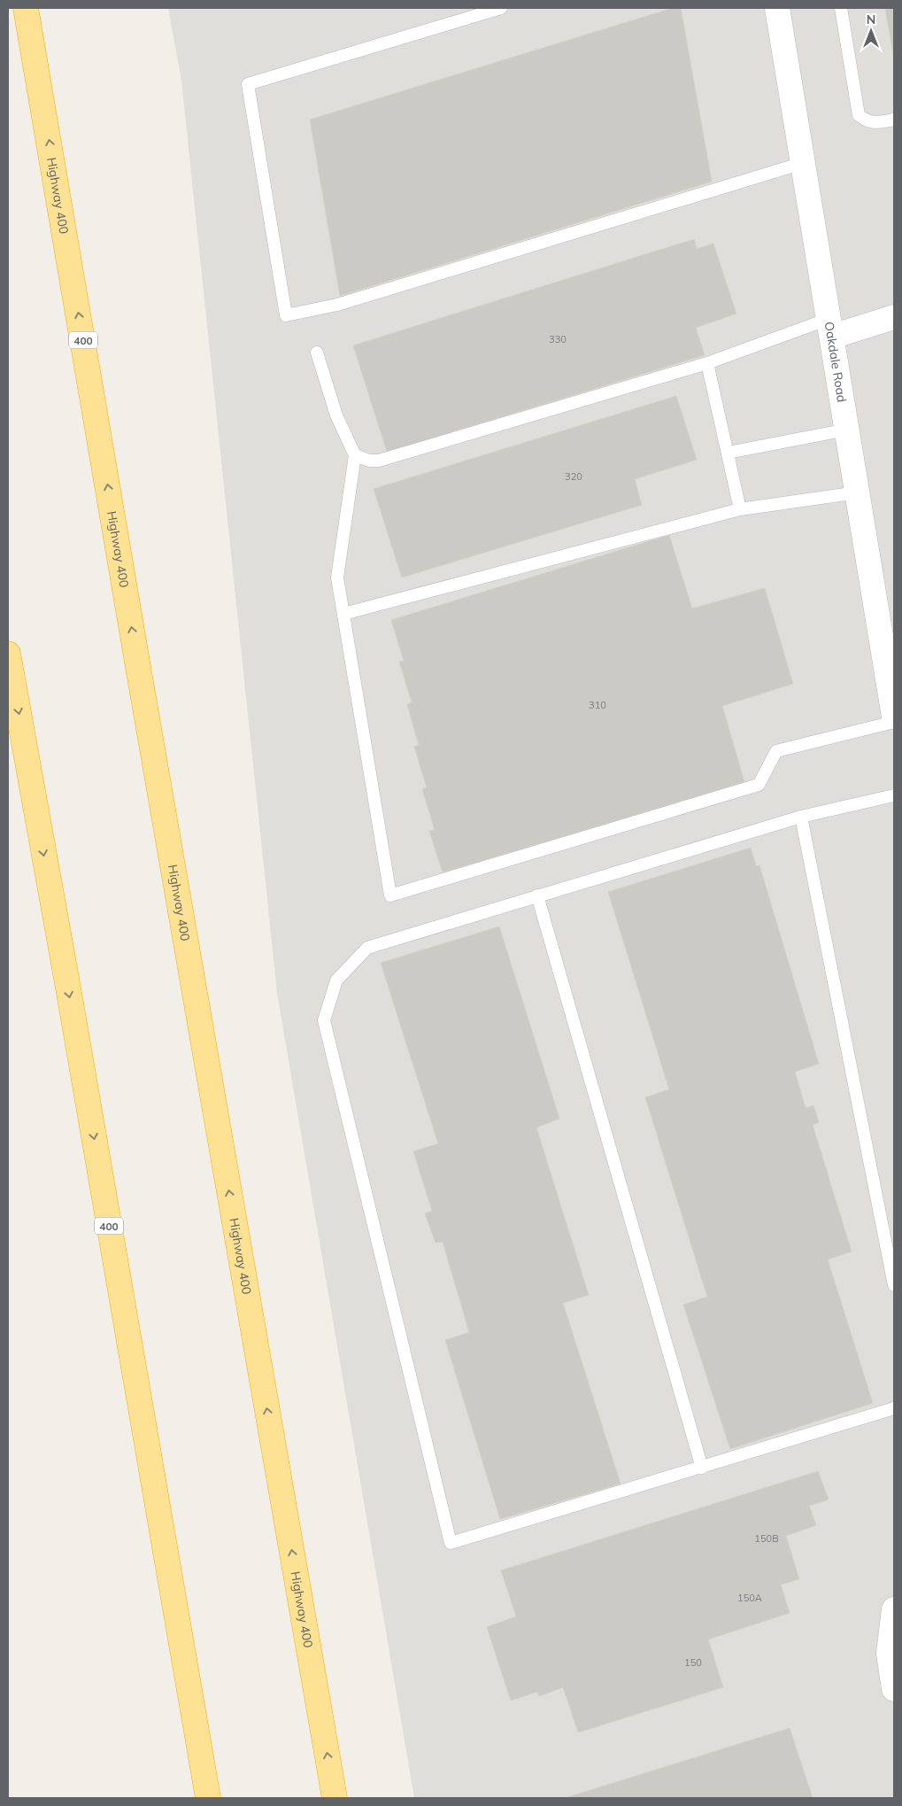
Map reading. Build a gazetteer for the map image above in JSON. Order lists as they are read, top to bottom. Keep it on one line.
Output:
{"streets":{"highway":["Highway 400","400"],"street":["Oakdale Road"]},"house_numbers":["330","320","310","150B","150A","150"],"north":"top"}
